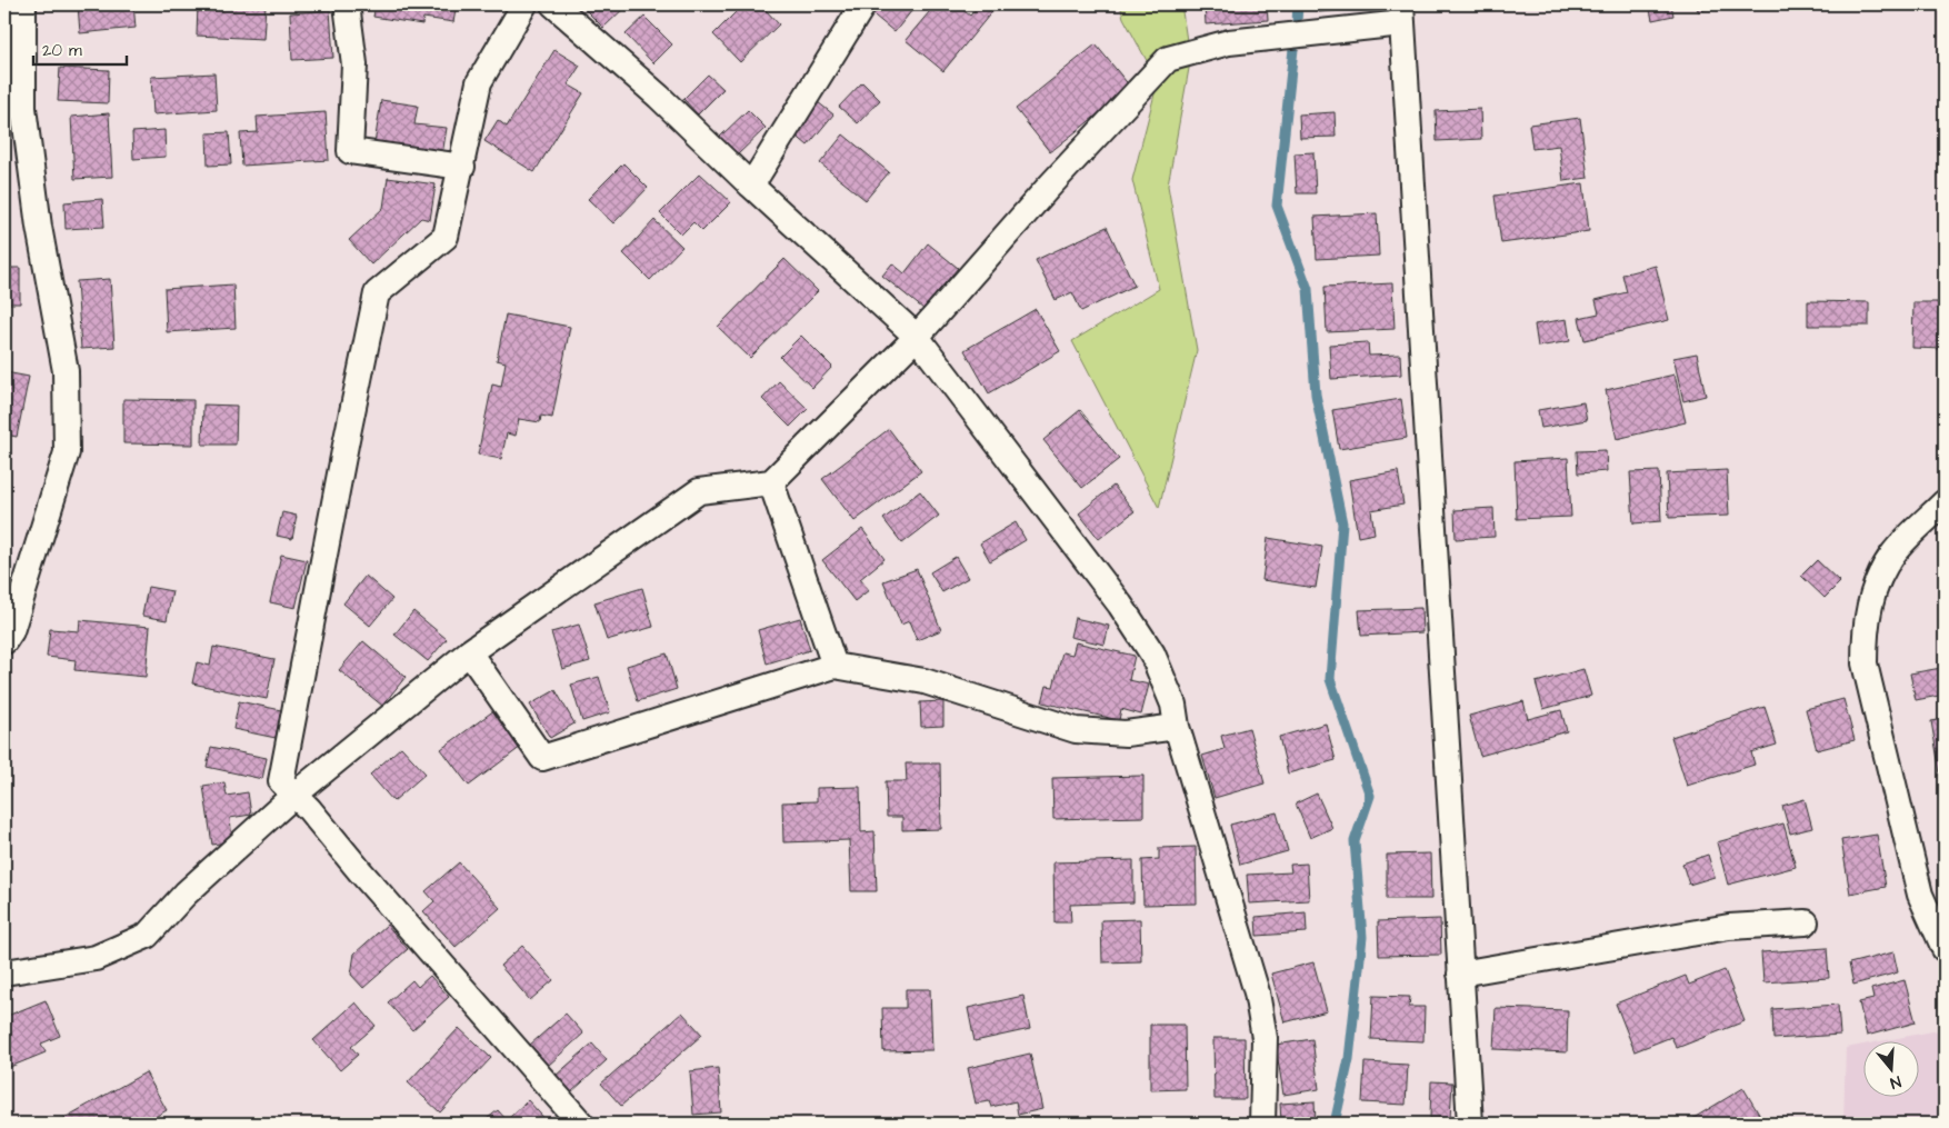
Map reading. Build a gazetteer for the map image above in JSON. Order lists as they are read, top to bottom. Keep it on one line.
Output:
{"scale_bar":"20 m","north":"bottom"}
